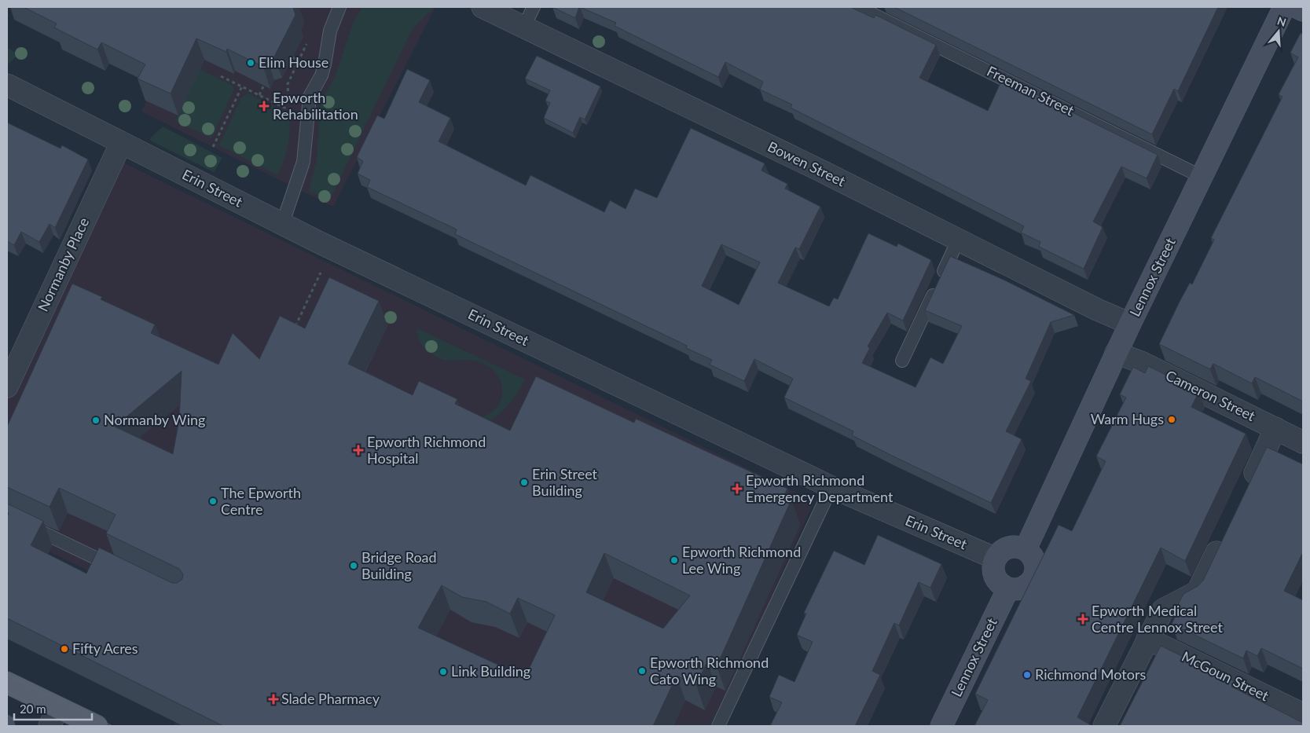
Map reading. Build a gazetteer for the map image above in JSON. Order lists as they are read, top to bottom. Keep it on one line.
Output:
{"streets":{"street":["Bowen Street","Erin Street","Normanby Place","Lennox Street","Cameron Street","McGoun Street"],"lane":["Freeman Street"]},"crossings":[["Freeman Street","Lennox Street"],["Bowen Street","Lennox Street"],["Erin Street","Normanby Place"],["Erin Street","Lennox Street"],["Lennox Street","Cameron Street"]],"places":{"other":["Elim House","Warm Hugs","Normanby Wing","Erin Street Building","The Epworth Centre","Epworth Richmond Lee Wing","Bridge Road Building","Fifty Acres","Epworth Richmond Cato Wing","Link Building","Richmond Motors"],"health":["Epworth Rehabilitation","Epworth Richmond Hospital","Epworth Richmond Emergency Department","Epworth Medical Centre Lennox Street","Slade Pharmacy"]},"scale_bar":"20 m","north":"top"}
